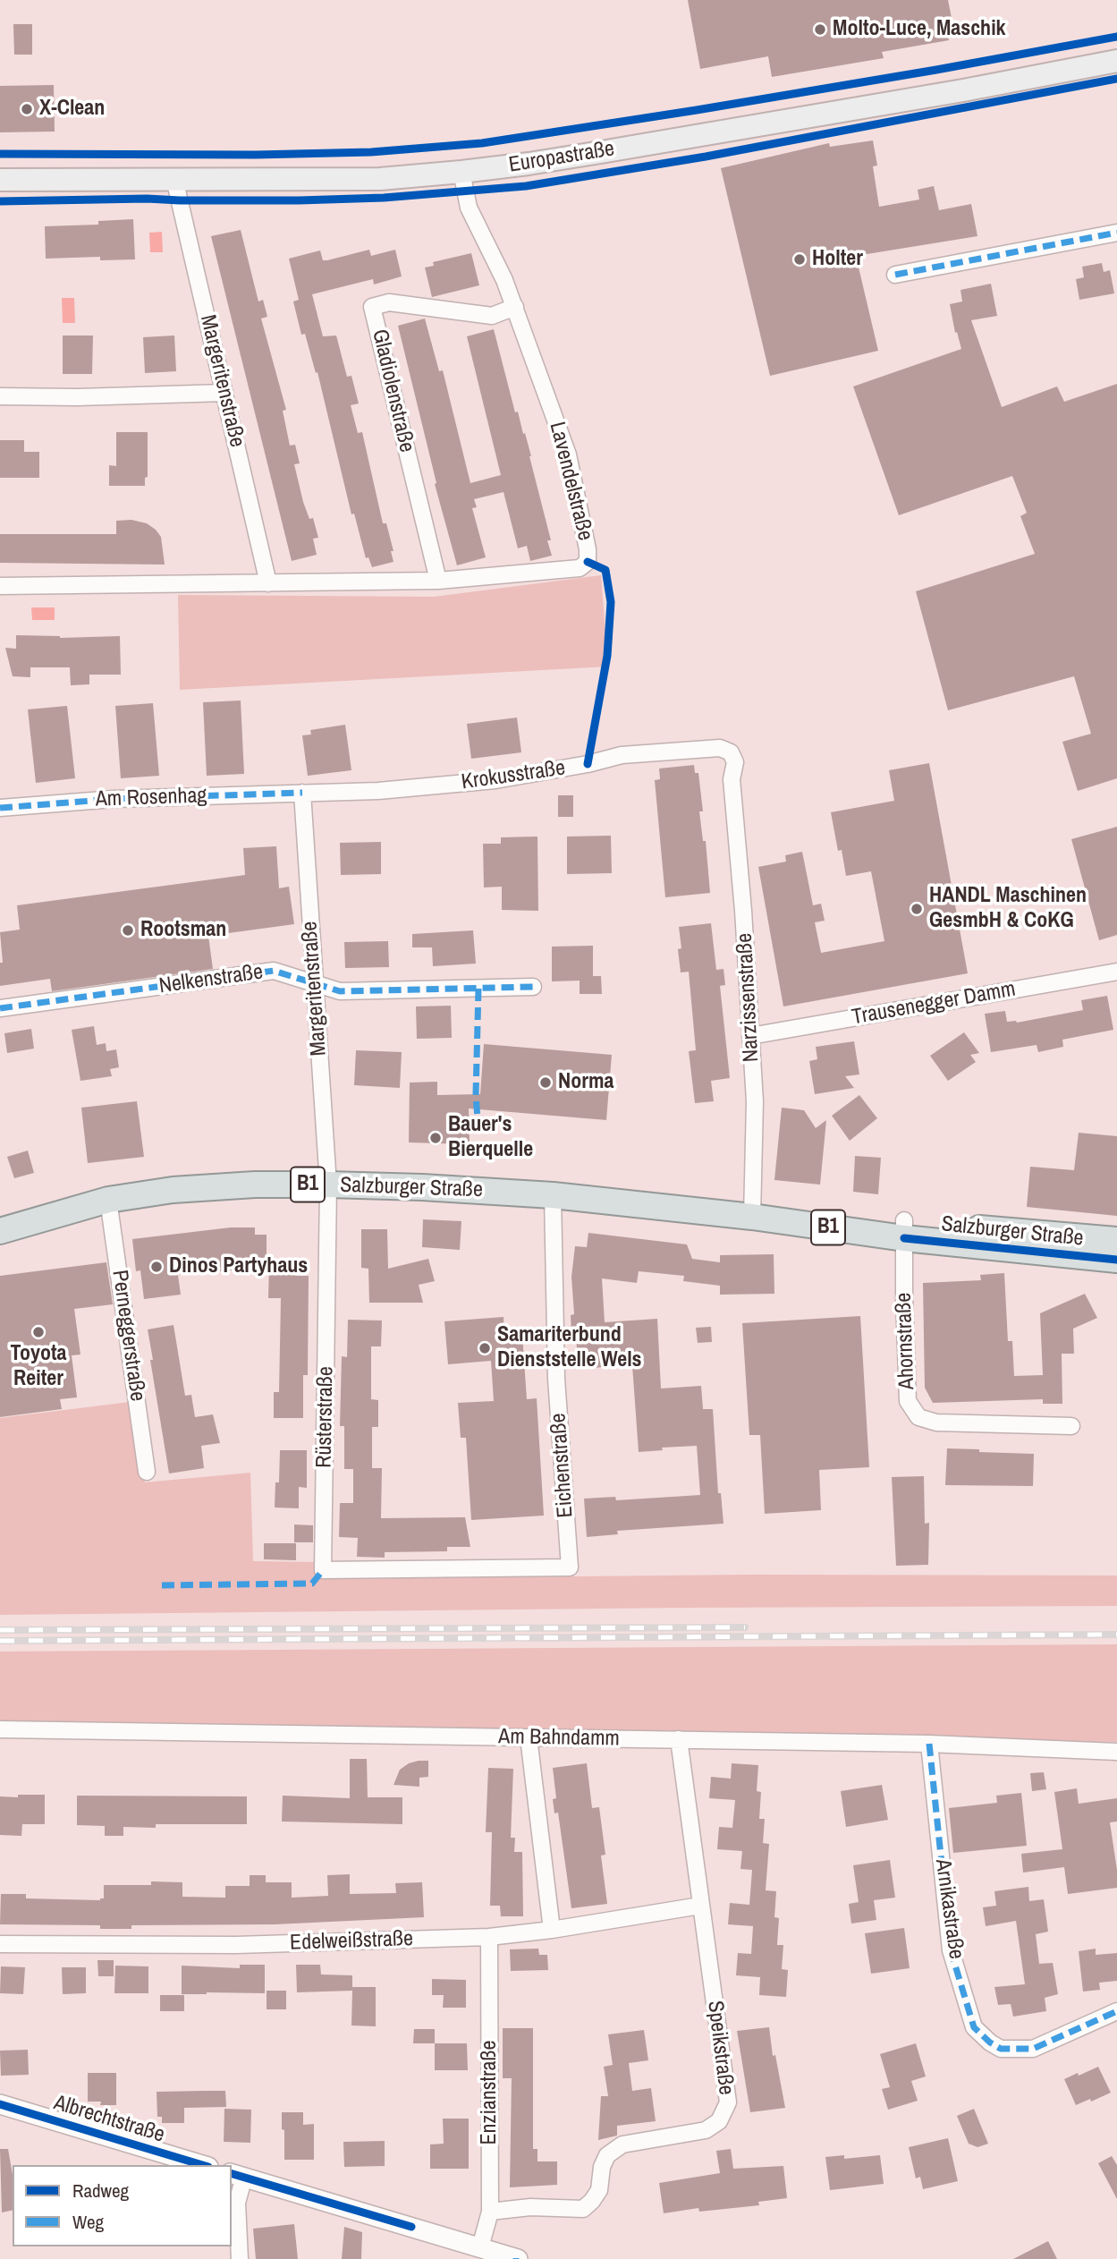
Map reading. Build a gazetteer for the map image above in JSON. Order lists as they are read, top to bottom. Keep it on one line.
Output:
{"streets":{"main road":["Europastraße","B1","Salzburger Straße"],"street":["Margeritenstraße","Gladiolenstraße","Lavendelstraße","Krokusstraße","Am Rosenhag","Nelkenstraße","Narzissenstraße","Trausenegger Damm","Perneggerstraße","Ahornstraße","Rüsterstraße","Eichenstraße","Am Bahndamm","Arnikastraße","Edelweißstraße","Speikstraße","Enzianstraße","Albrechtstraße"]},"crossings":[["Europastraße","Margeritenstraße"],["Europastraße","Lavendelstraße"],["Margeritenstraße","Lavendelstraße"],["Margeritenstraße","Krokusstraße"],["Margeritenstraße","Am Rosenhag"],["Margeritenstraße","Nelkenstraße"],["Margeritenstraße","Salzburger Straße"],["Margeritenstraße","Rüsterstraße"],["Gladiolenstraße","Lavendelstraße"],["Krokusstraße","Am Rosenhag"],["Krokusstraße","Narzissenstraße"],["Narzissenstraße","Trausenegger Damm"],["Narzissenstraße","Salzburger Straße"],["Salzburger Straße","Perneggerstraße"],["Salzburger Straße","Ahornstraße"],["Salzburger Straße","Rüsterstraße"],["Salzburger Straße","Eichenstraße"],["Rüsterstraße","Eichenstraße"],["Am Bahndamm","Arnikastraße"],["Am Bahndamm","Speikstraße"],["Edelweißstraße","Speikstraße"],["Edelweißstraße","Enzianstraße"],["Speikstraße","Enzianstraße"]],"places":["Molto-Luce, Maschik","X-Clean","Holter","HANDL Maschinen GesmbH & CoKG","Rootsman","Norma","Bauer's Bierquelle","Dinos Partyhaus","Toyota Reiter","Samariterbund Dienststelle Wels"],"legend":["Radweg","Weg"]}
